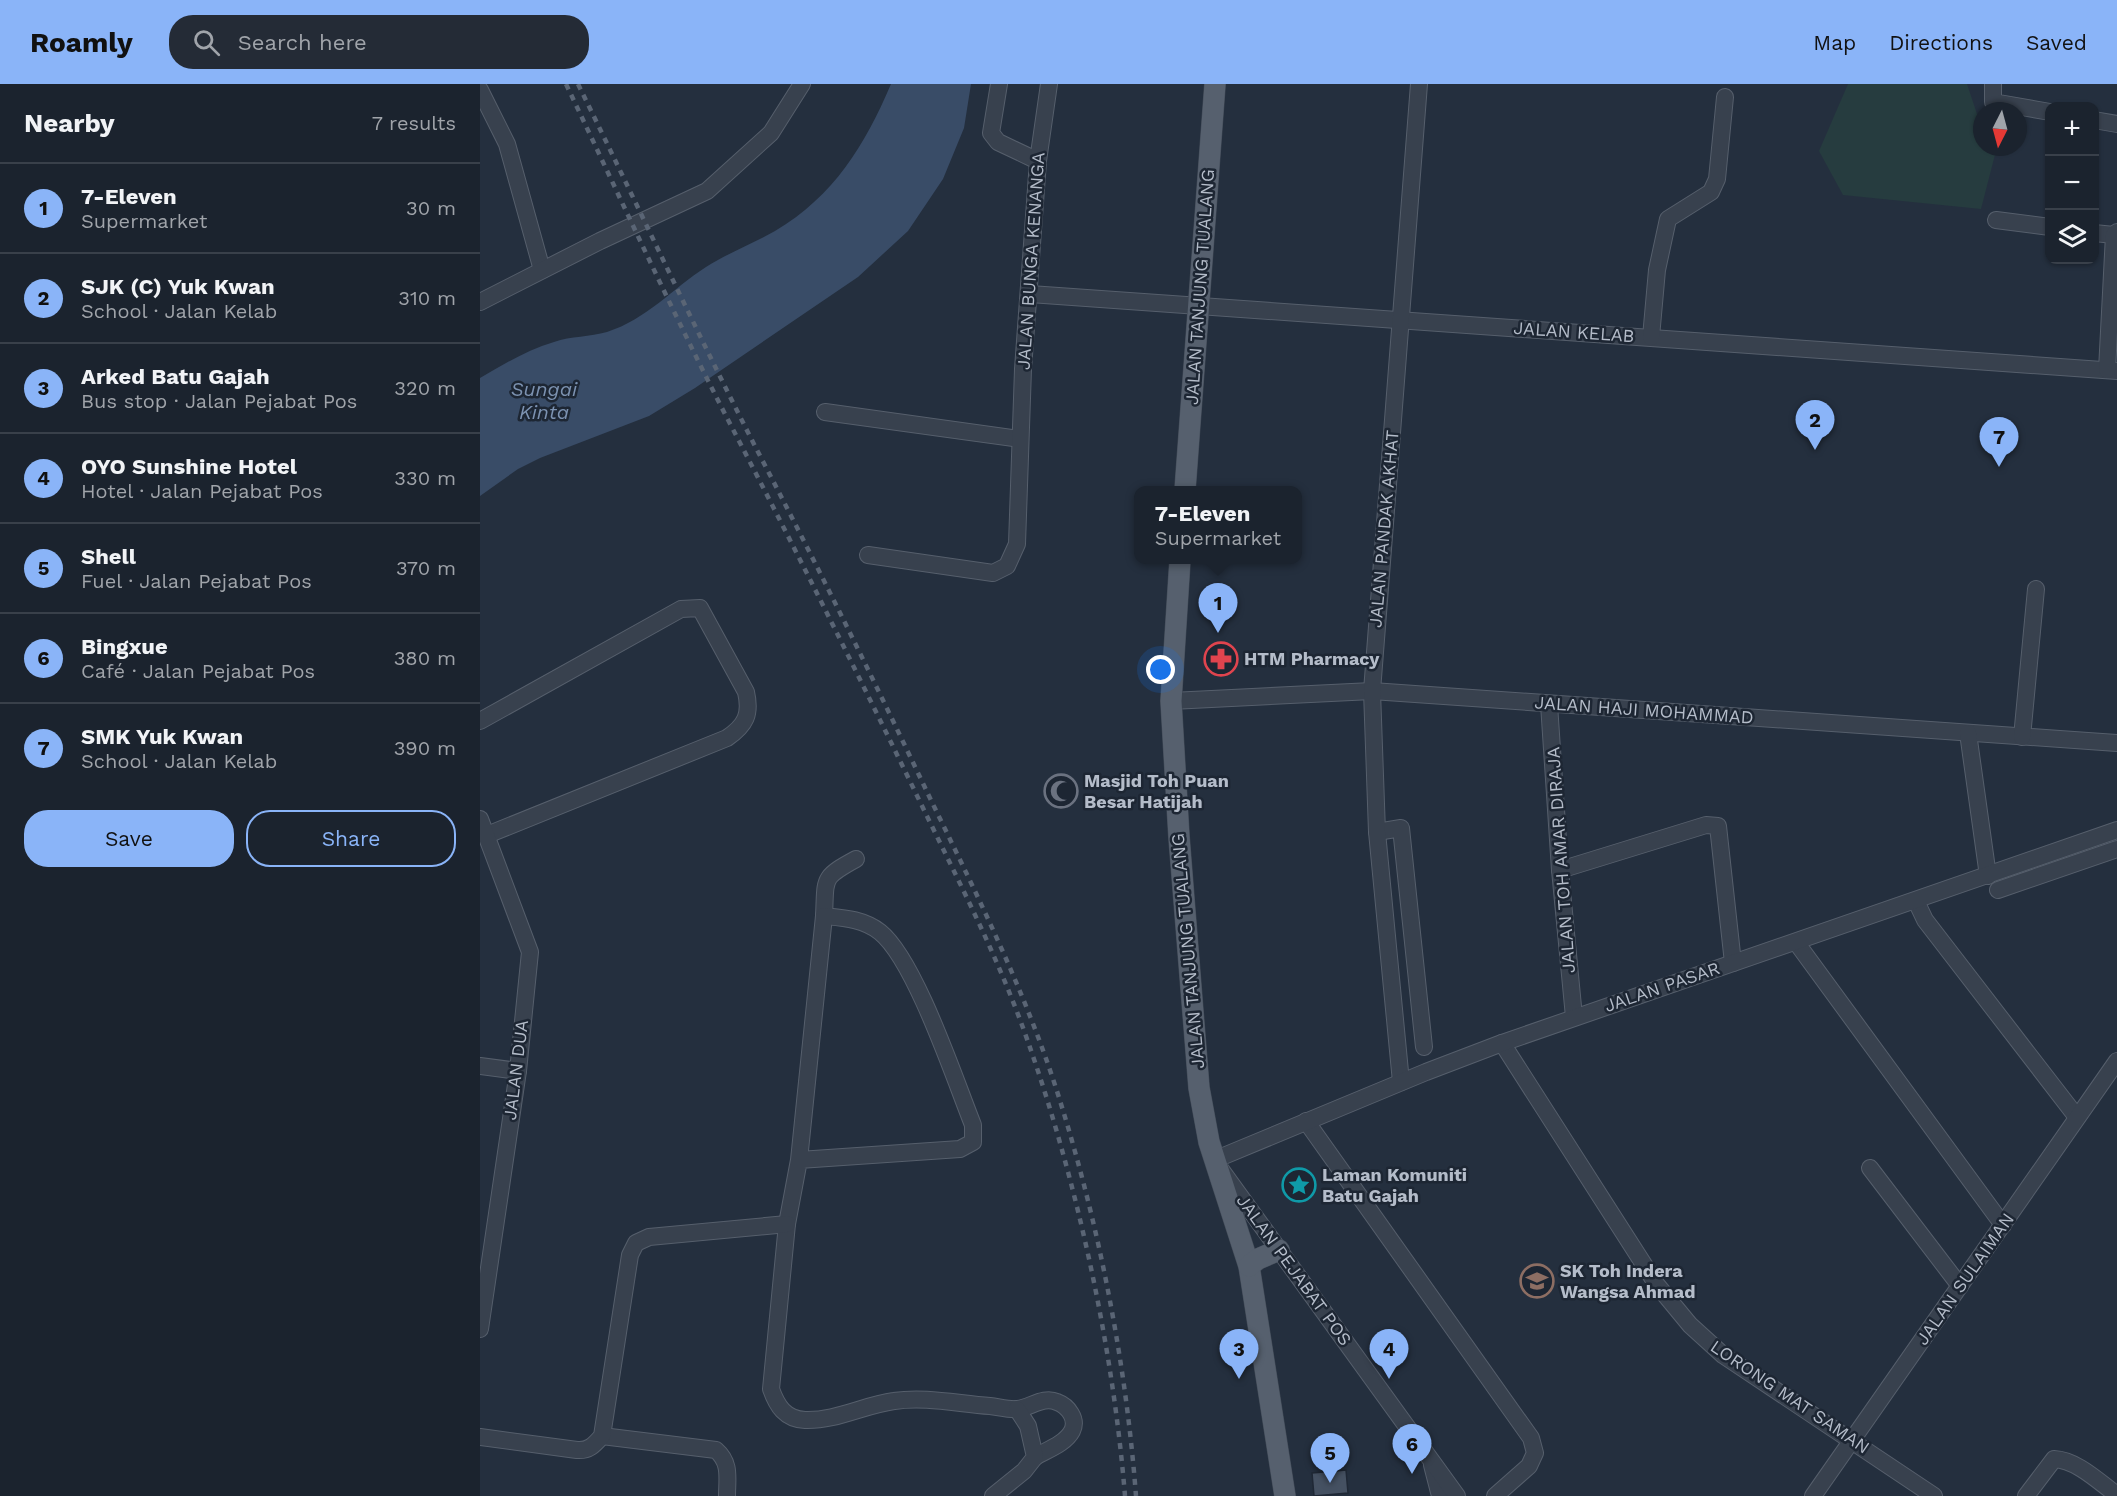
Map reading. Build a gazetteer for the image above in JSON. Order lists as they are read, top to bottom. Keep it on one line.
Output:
{"streets":{"main road":["JALAN TANJUNG TUALANG"],"street":["JALAN BUNGA KENANGA","JALAN KELAB","JALAN PANDAK AKHAT","JALAN HAJI MOHAMMAD","JALAN TOH AMAR DIRAJA","JALAN PASAR","JALAN DUA","JALAN PEJABAT POS","JALAN SULAIMAN","LORONG MAT SAMAN"]},"crossings":[["JALAN BUNGA KENANGA","JALAN KELAB"],["JALAN TANJUNG TUALANG","JALAN KELAB"],["JALAN TANJUNG TUALANG","JALAN HAJI MOHAMMAD"],["JALAN TANJUNG TUALANG","JALAN PASAR"],["JALAN TANJUNG TUALANG","JALAN PEJABAT POS"],["JALAN KELAB","JALAN PANDAK AKHAT"],["JALAN PANDAK AKHAT","JALAN HAJI MOHAMMAD"],["JALAN PANDAK AKHAT","JALAN PASAR"],["JALAN HAJI MOHAMMAD","JALAN TOH AMAR DIRAJA"],["JALAN TOH AMAR DIRAJA","JALAN PASAR"],["JALAN PASAR","JALAN PEJABAT POS"],["JALAN PASAR","LORONG MAT SAMAN"],["JALAN SULAIMAN","LORONG MAT SAMAN"]],"water":["Sungai Kinta"],"places":{"pharmacy":["HTM Pharmacy"],"mosque":["Masjid Toh Puan Besar Hatijah"],"place":["Laman Komuniti Batu Gajah"],"school or university":["SK Toh Indera Wangsa Ahmad"]},"north":"bottom","page":{"header":"Roamly","search":"Search here","nav":["Map","Directions","Saved"],"heading":["Nearby","7 results"],"map_buttons":["+","−"],"list":[{"mark":"1","name":"7-Eleven","note":"Supermarket","value":"30 m"},{"mark":"2","name":"SJK (C) Yuk Kwan","note":"School · Jalan Kelab","value":"310 m"},{"mark":"3","name":"Arked Batu Gajah","note":"Bus stop · Jalan Pejabat Pos","value":"320 m"},{"mark":"4","name":"OYO Sunshine Hotel","note":"Hotel · Jalan Pejabat Pos","value":"330 m"},{"mark":"5","name":"Shell","note":"Fuel · Jalan Pejabat Pos","value":"370 m"},{"mark":"6","name":"Bingxue","note":"Café · Jalan Pejabat Pos","value":"380 m"},{"mark":"7","name":"SMK Yuk Kwan","note":"School · Jalan Kelab","value":"390 m"}],"pins":["2","7","1","3","4","6","5"],"popup":["7-Eleven","Supermarket"],"buttons":["Save","Share"]}}
